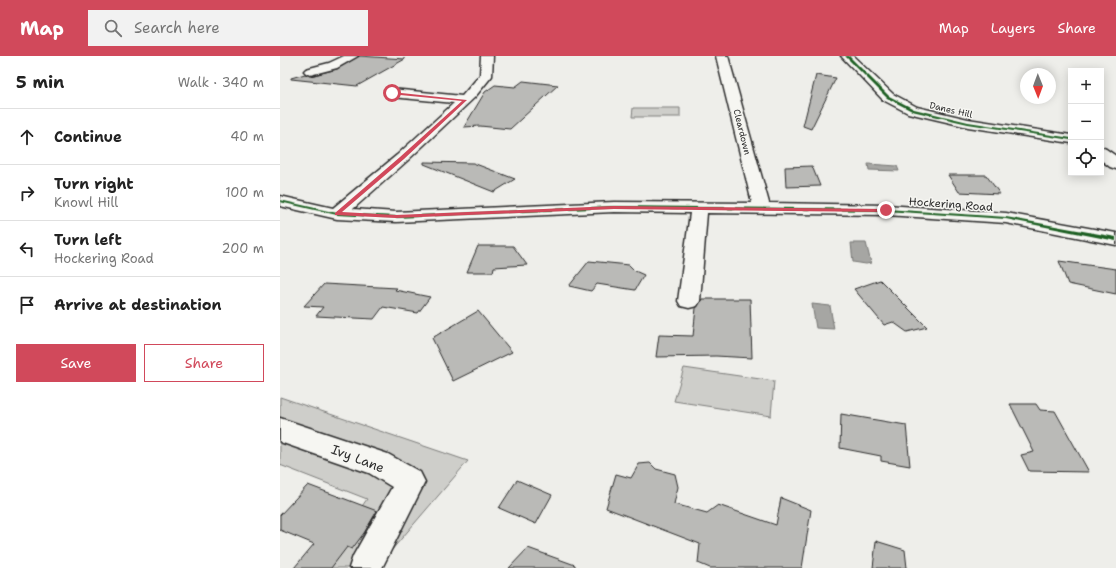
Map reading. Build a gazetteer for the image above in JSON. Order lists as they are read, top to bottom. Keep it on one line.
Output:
{"streets":{"street":["Danes Hill","Cleardown","Hockering Road","Ivy Lane"]},"crossings":[["Cleardown","Hockering Road"]],"north":"bottom","page":{"header":"Map","search":"Search here","nav":["Map","Layers","Share"],"heading":["5 min","Walk · 340 m"],"map_buttons":["+","−"],"list":[["Continue","40 m"],["Turn right","Knowl Hill","100 m"],["Turn left","Hockering Road","200 m"],"Arrive at destination"],"buttons":["Save","Share"]}}
